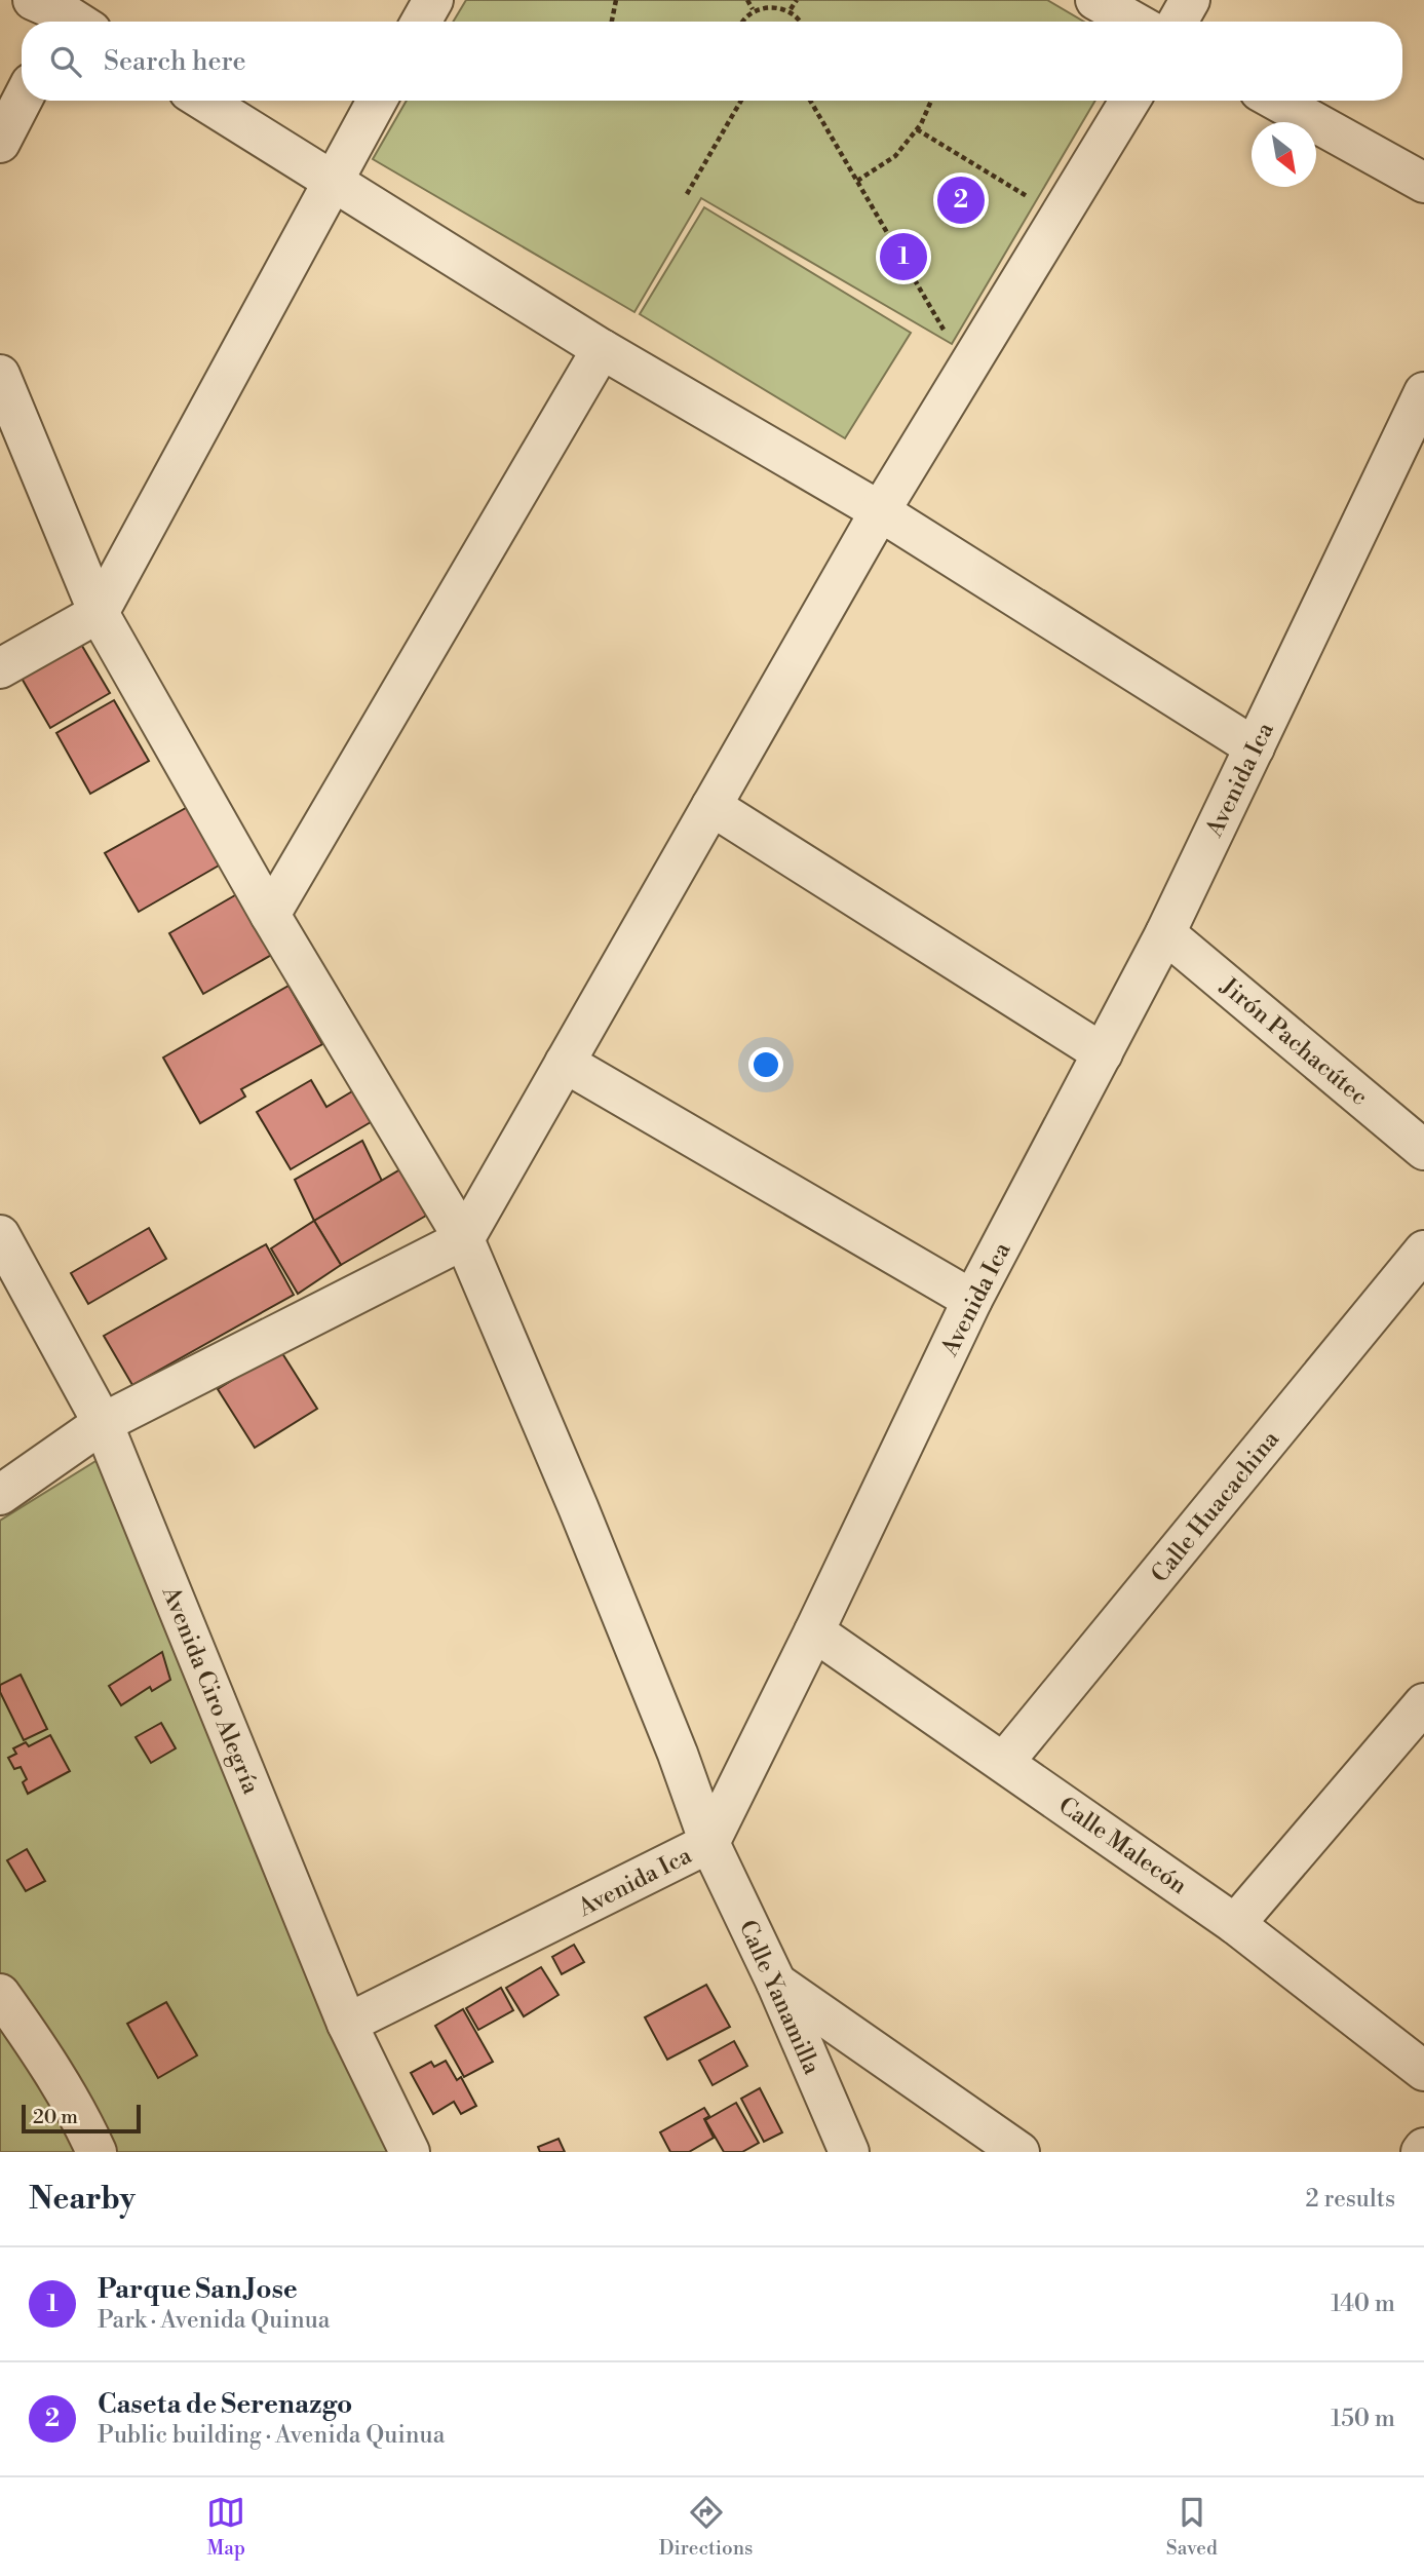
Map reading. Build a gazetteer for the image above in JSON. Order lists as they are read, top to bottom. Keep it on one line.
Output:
{"streets":{"street":["Avenida Ica","Jirón Pachacútec","Calle Huacachina","Avenida Ciro Alegría","Calle Malecón","Calle Yanamilla"]},"crossings":[["Avenida Ica","Jirón Pachacútec"],["Avenida Ica","Avenida Ciro Alegría"],["Avenida Ica","Calle Malecón"],["Avenida Ica","Calle Yanamilla"],["Calle Huacachina","Calle Malecón"]],"scale_bar":"20 m","north":"bottom right","page":{"search":"Search here","pins":["2","1"],"scale":"20 m","heading":["Nearby","2 results"],"list":[{"mark":"1","name":"Parque San Jose","note":"Park · Avenida Quinua","value":"140 m"},{"mark":"2","name":"Caseta de Serenazgo","note":"Public building · Avenida Quinua","value":"150 m"}],"nav":["Map","Directions","Saved"]}}
